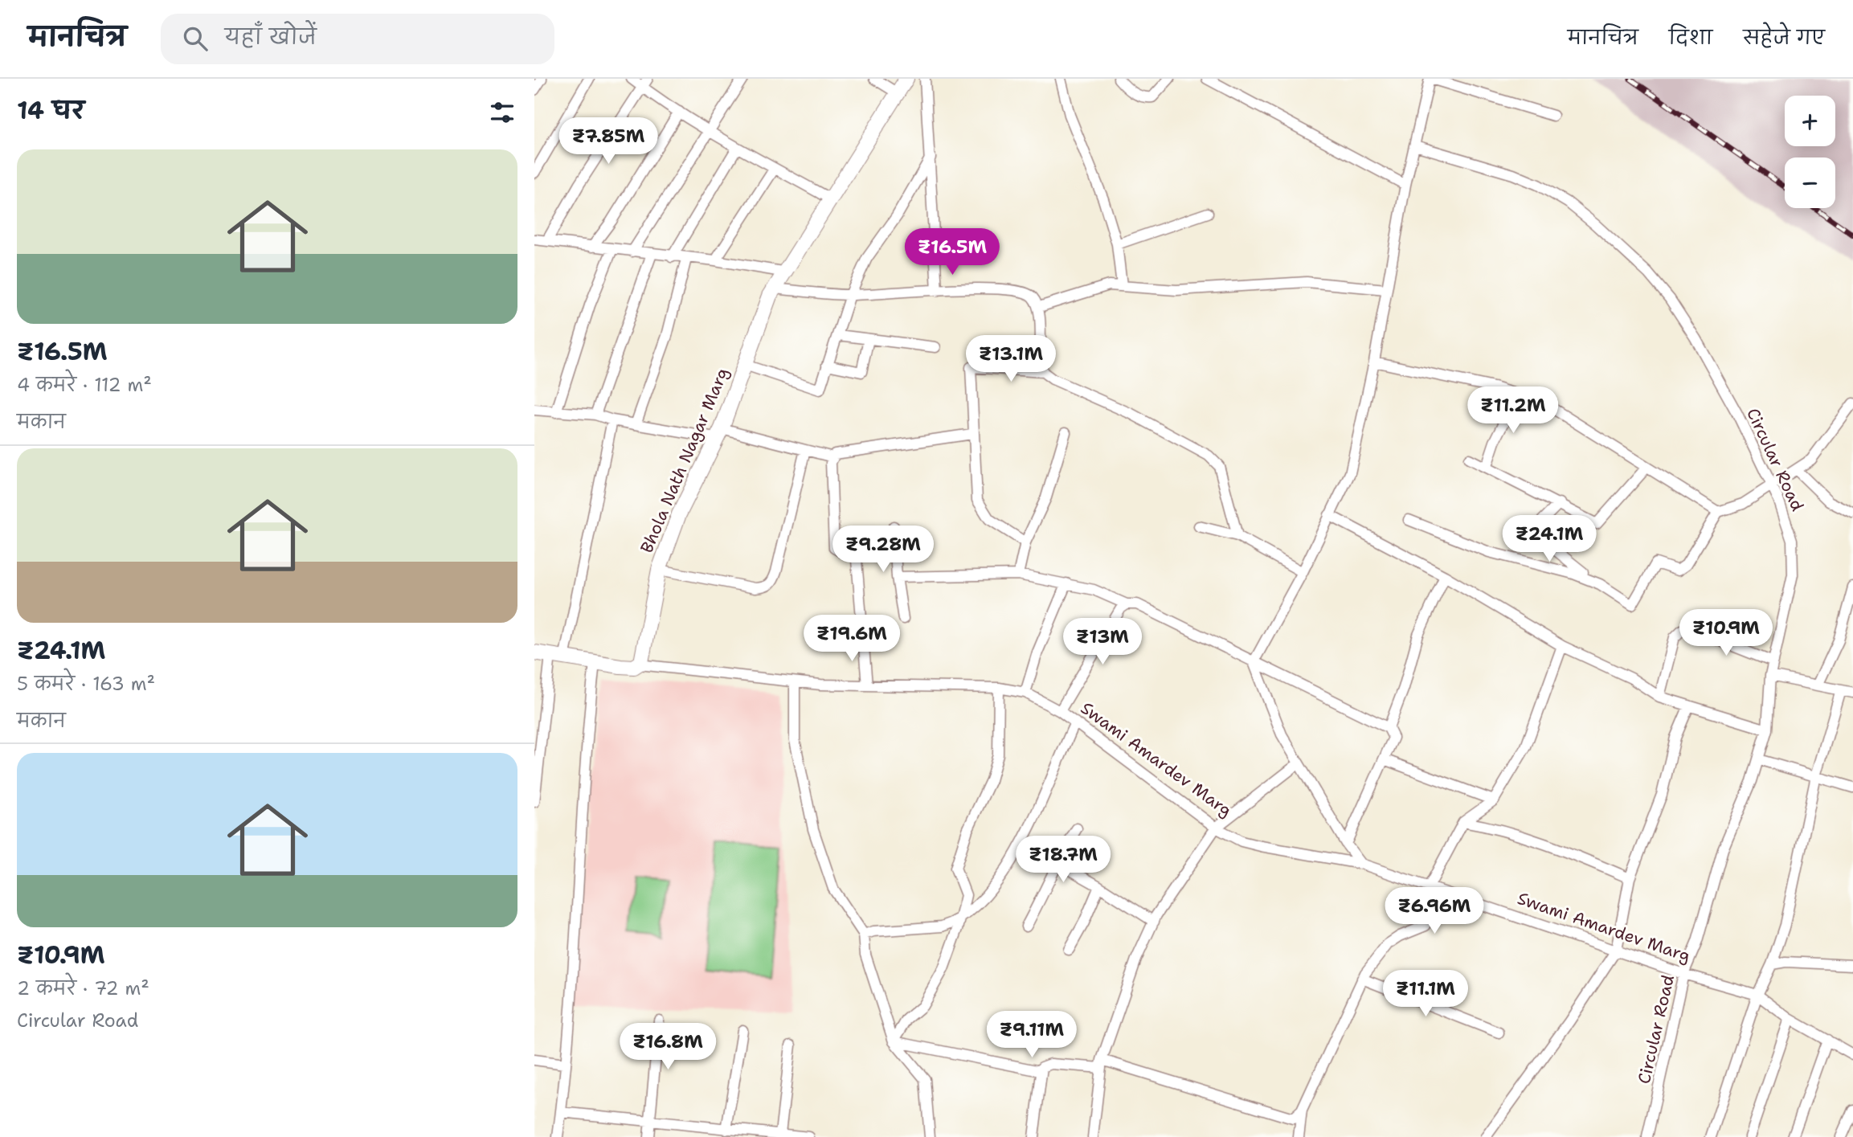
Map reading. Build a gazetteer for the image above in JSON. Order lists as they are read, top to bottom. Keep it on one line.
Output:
{"streets":{"street":["Circular Road","Bhola Nath Nagar Marg","Swami Amardev Marg"]},"crossings":[["Circular Road","Swami Amardev Marg"],["Bhola Nath Nagar Marg","Swami Amardev Marg"]],"page":{"header":"मानचित्र","search":"यहाँ खोजें","nav":["मानचित्र","दिशा","सहेजे गए"],"heading":"14 घर","map_buttons":["+","−"],"price":["₹7.85M","₹16.5M","₹13.1M","₹11.2M","₹24.1M","₹9.28M","₹10.9M","₹19.6M","₹13M","₹18.7M","₹6.96M","₹11.1M","₹9.11M","₹16.8M"],"list":[{"name":"₹16.5M","note":"4 कमरे · 112 m² · मकान"},{"name":"₹24.1M","note":"5 कमरे · 163 m² · मकान"},{"name":"₹10.9M","note":"2 कमरे · 72 m² · Circular Road"}]}}
